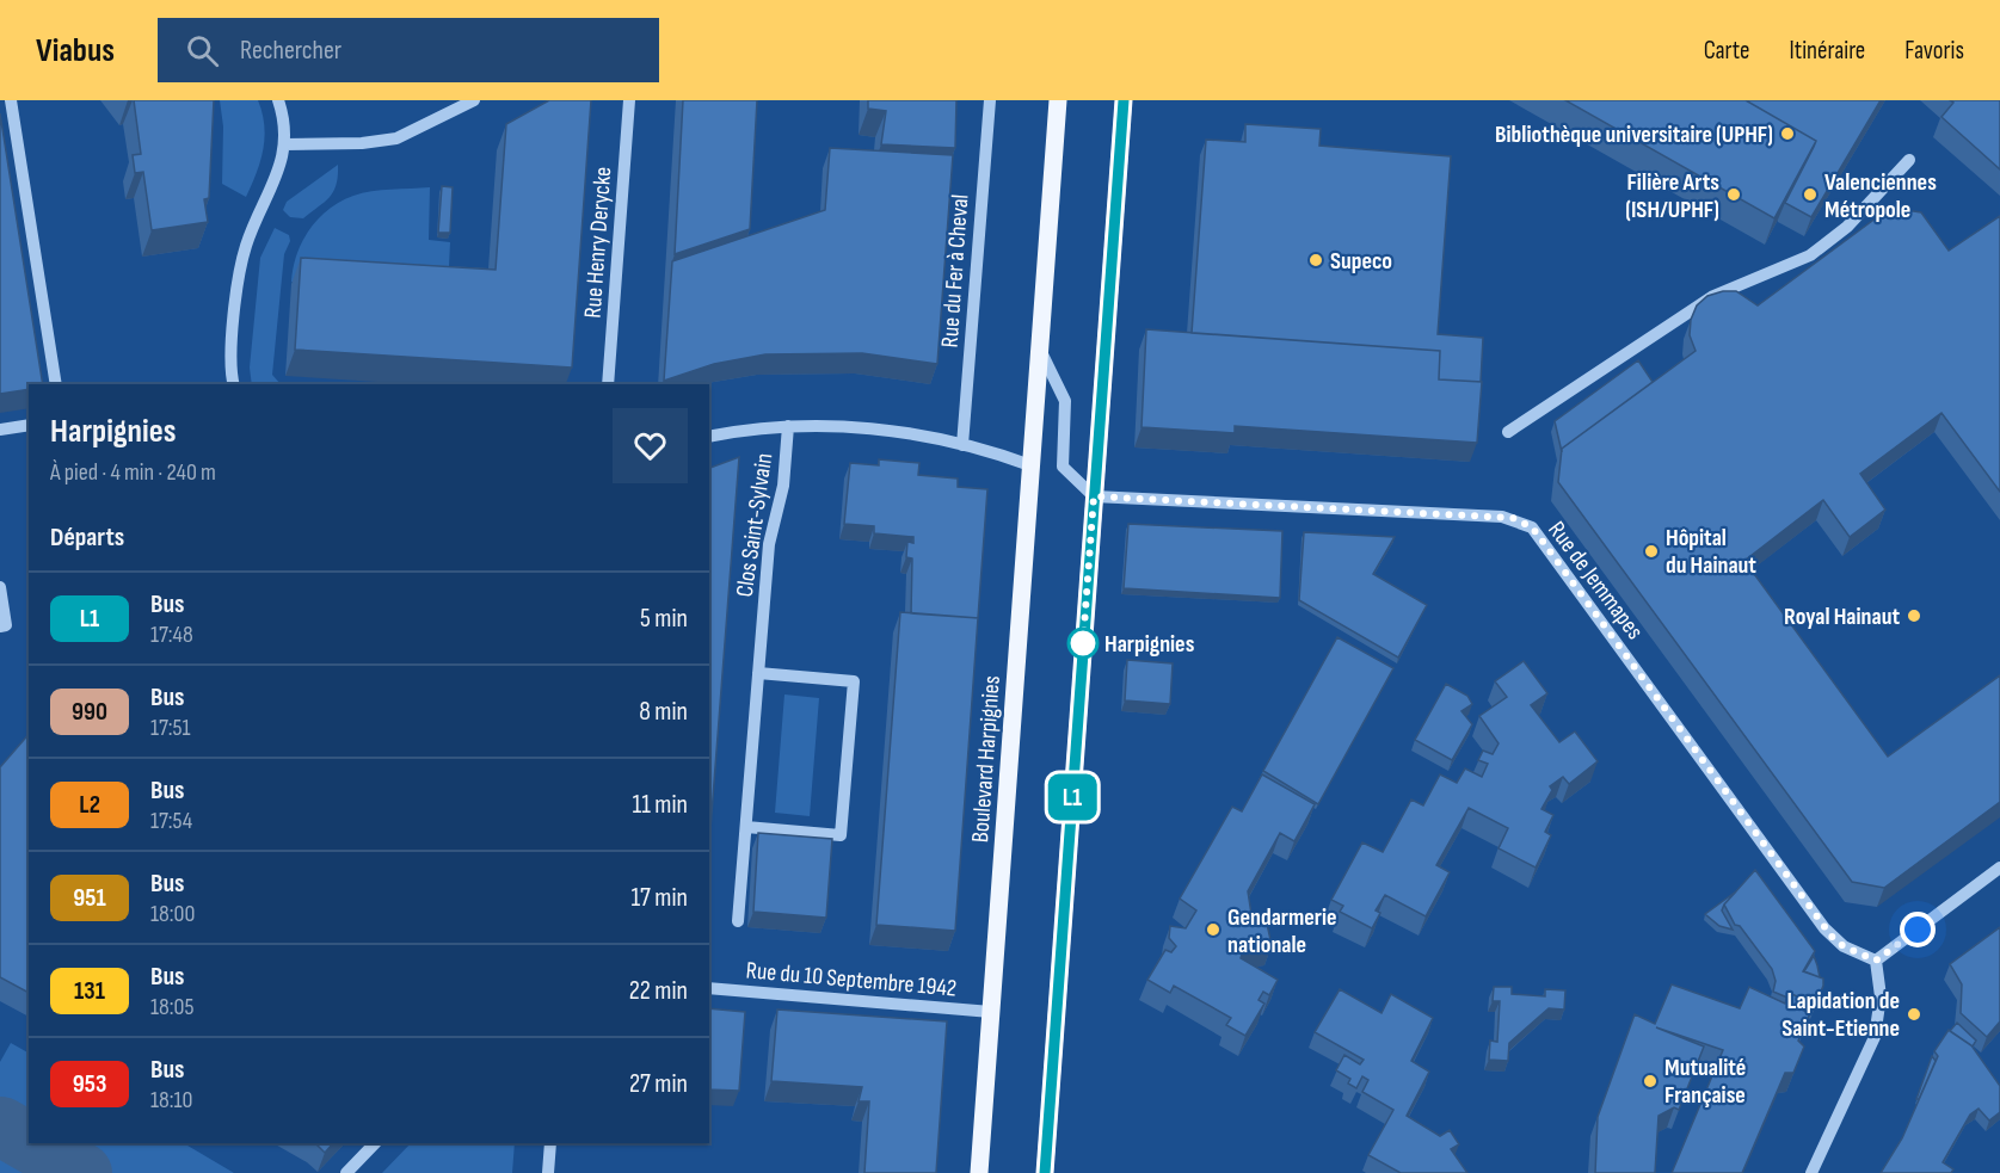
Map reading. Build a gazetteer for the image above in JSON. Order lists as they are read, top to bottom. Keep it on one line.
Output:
{"streets":{"main road":["Boulevard Harpignies"],"street":["Rue Henry Derycke","Rue du Fer à Cheval","Clos Saint-Sylvain","Rue de Jemmapes","Rue du 10 Septembre 1942"]},"crossings":[["Rue de Jemmapes","Boulevard Harpignies"],["Boulevard Harpignies","Rue du 10 Septembre 1942"]],"places":["Bibliothèque universitaire (UPHF)","Filière Arts (ISH/UPHF)","Valenciennes Métropole","Supeco","Hôpital du Hainaut","Royal Hainaut","Harpignies","Gendarmerie nationale","Lapidation de Saint-Etienne","Mutualité Française"],"lines":["bus line L1"],"page":{"header":"Viabus","search":"Rechercher","nav":["Carte","Itinéraire","Favoris"],"on_map":"L1","heading":[["Harpignies","À pied · 4 min · 240 m"],"Départs"],"list":[{"mark":"L1","name":"Bus","note":"17:48","value":"5 min"},{"mark":"990","name":"Bus","note":"17:51","value":"8 min"},{"mark":"L2","name":"Bus","note":"17:54","value":"11 min"},{"mark":"951","name":"Bus","note":"18:00","value":"17 min"},{"mark":"131","name":"Bus","note":"18:05","value":"22 min"},{"mark":"953","name":"Bus","note":"18:10","value":"27 min"}]}}
